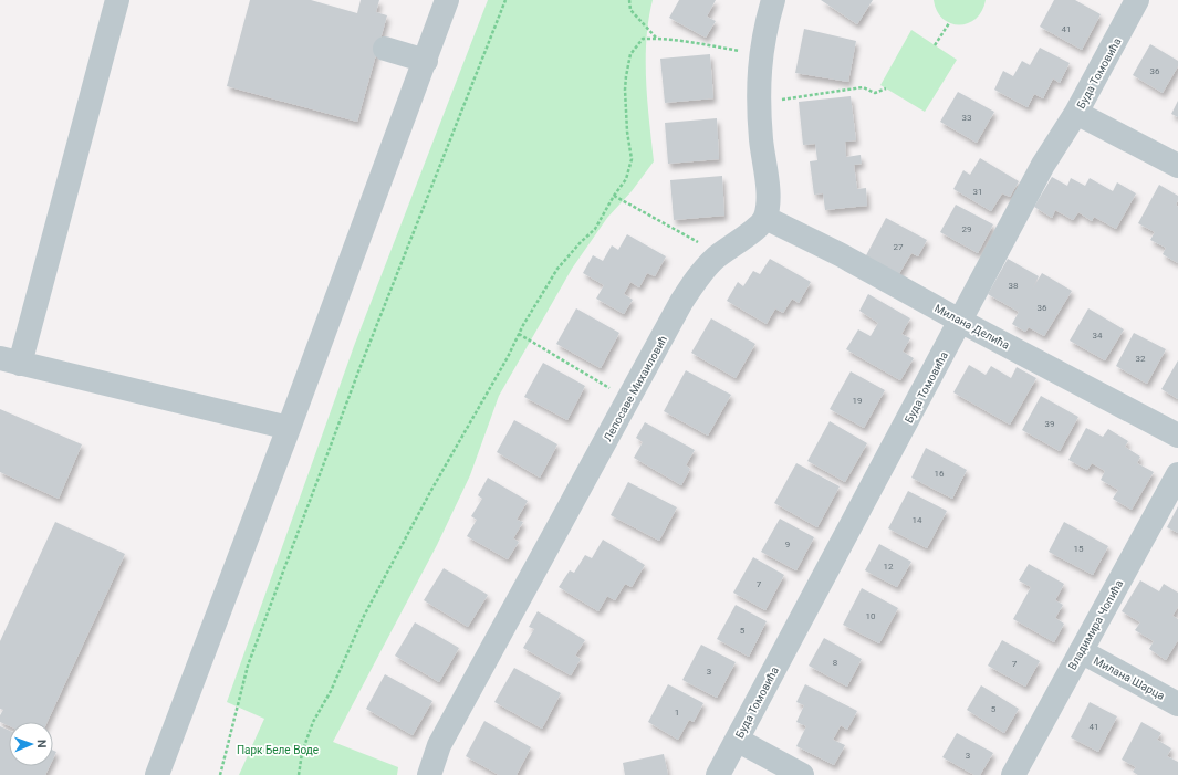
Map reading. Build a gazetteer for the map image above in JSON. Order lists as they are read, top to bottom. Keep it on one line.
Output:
{"streets":{"street":["Буда Томовића","Милана Делића","Лепосаве Михаиловић","Владимира Чопића","Милана Шарца"]},"crossings":[["Буда Томовића","Милана Делића"],["Милана Делића","Лепосаве Михаиловић"],["Владимира Чопића","Милана Шарца"]],"parks":["Парк Беле Воде"],"house_numbers":["41","36","33","31","29","27","38","36","34","32","19","39","16","14","9","15","12","7","10","5","8","7","3","5","1","41","3"],"north":"right"}
